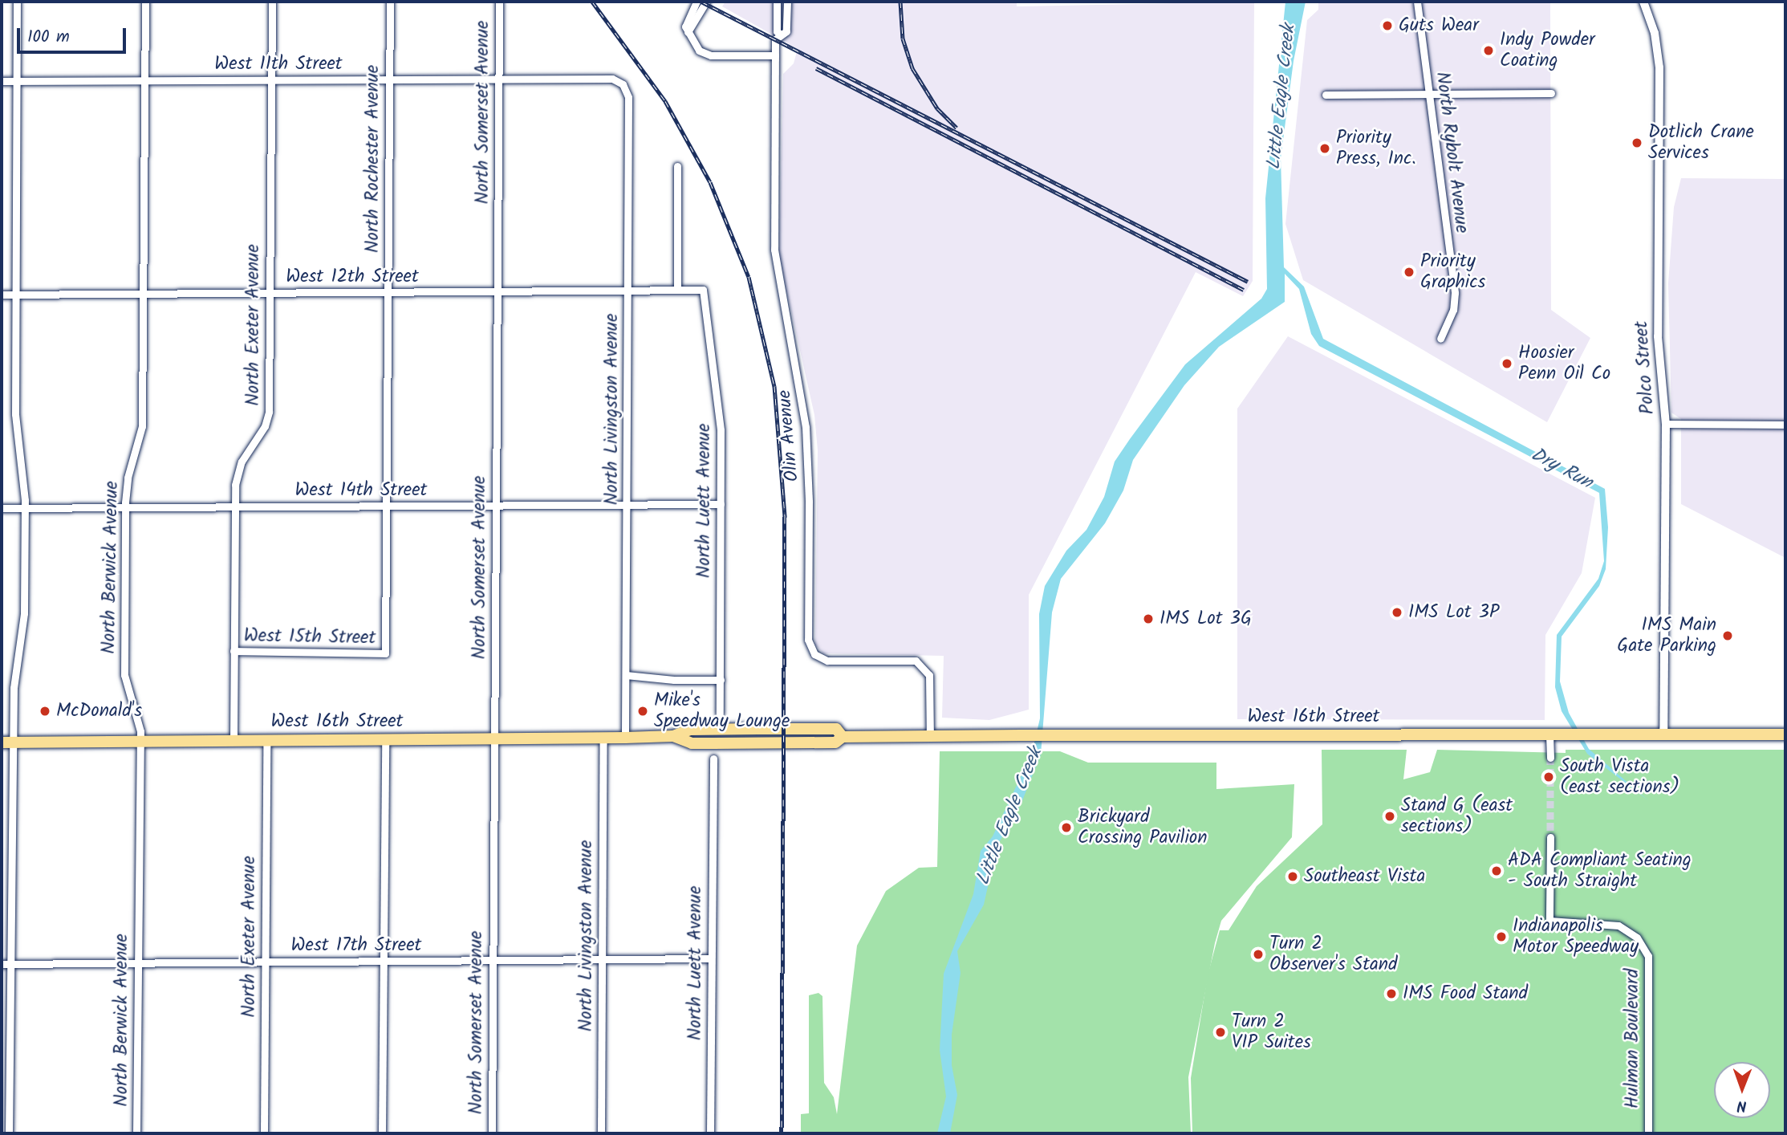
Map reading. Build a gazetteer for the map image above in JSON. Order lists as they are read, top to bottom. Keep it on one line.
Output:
{"streets":{"main road":["West 16th Street"],"street":["West 11th Street","North Somerset Avenue","North Rybolt Avenue","North Rochester Avenue","West 12th Street","North Exeter Avenue","Polco Street","North Livingston Avenue","Olin Avenue","West 14th Street","North Luett Avenue","North Berwick Avenue","West 15th Street","West 17th Street","Hulman Boulevard"]},"crossings":[["West 11th Street","North Somerset Avenue"],["West 11th Street","North Rochester Avenue"],["West 11th Street","North Exeter Avenue"],["West 11th Street","North Livingston Avenue"],["West 11th Street","North Berwick Avenue"],["North Somerset Avenue","West 12th Street"],["North Somerset Avenue","West 14th Street"],["North Somerset Avenue","West 16th Street"],["North Somerset Avenue","West 17th Street"],["North Rochester Avenue","West 12th Street"],["North Rochester Avenue","West 14th Street"],["North Rochester Avenue","West 15th Street"],["West 12th Street","North Exeter Avenue"],["West 12th Street","North Livingston Avenue"],["West 12th Street","North Luett Avenue"],["West 12th Street","North Berwick Avenue"],["North Exeter Avenue","West 14th Street"],["North Exeter Avenue","West 15th Street"],["North Exeter Avenue","West 16th Street"],["North Exeter Avenue","West 17th Street"],["Polco Street","West 16th Street"],["North Livingston Avenue","West 14th Street"],["North Livingston Avenue","West 16th Street"],["North Livingston Avenue","West 17th Street"],["Olin Avenue","West 16th Street"],["West 14th Street","North Luett Avenue"],["West 14th Street","North Berwick Avenue"],["North Luett Avenue","West 17th Street"],["North Berwick Avenue","West 16th Street"],["North Berwick Avenue","West 17th Street"]],"water":["Little Eagle Creek","Dry Run"],"places":["Guts Wear","Indy Powder Coating","Dotlich Crane Services","Priority Press, Inc.","Priority Graphics","Hoosier Penn Oil Co","IMS Lot 3P","IMS Lot 3G","IMS Main Gate Parking","McDonald's","Mike's Speedway Lounge","South Vista (east sections)","Stand G (east sections)","Brickyard Crossing Pavilion","ADA Compliant Seating - South Straight","Southeast Vista","Indianapolis Motor Speedway","Turn 2 Observer's Stand","IMS Food Stand","Turn 2 VIP Suites"],"scale_bar":"100 m","north":"bottom"}
